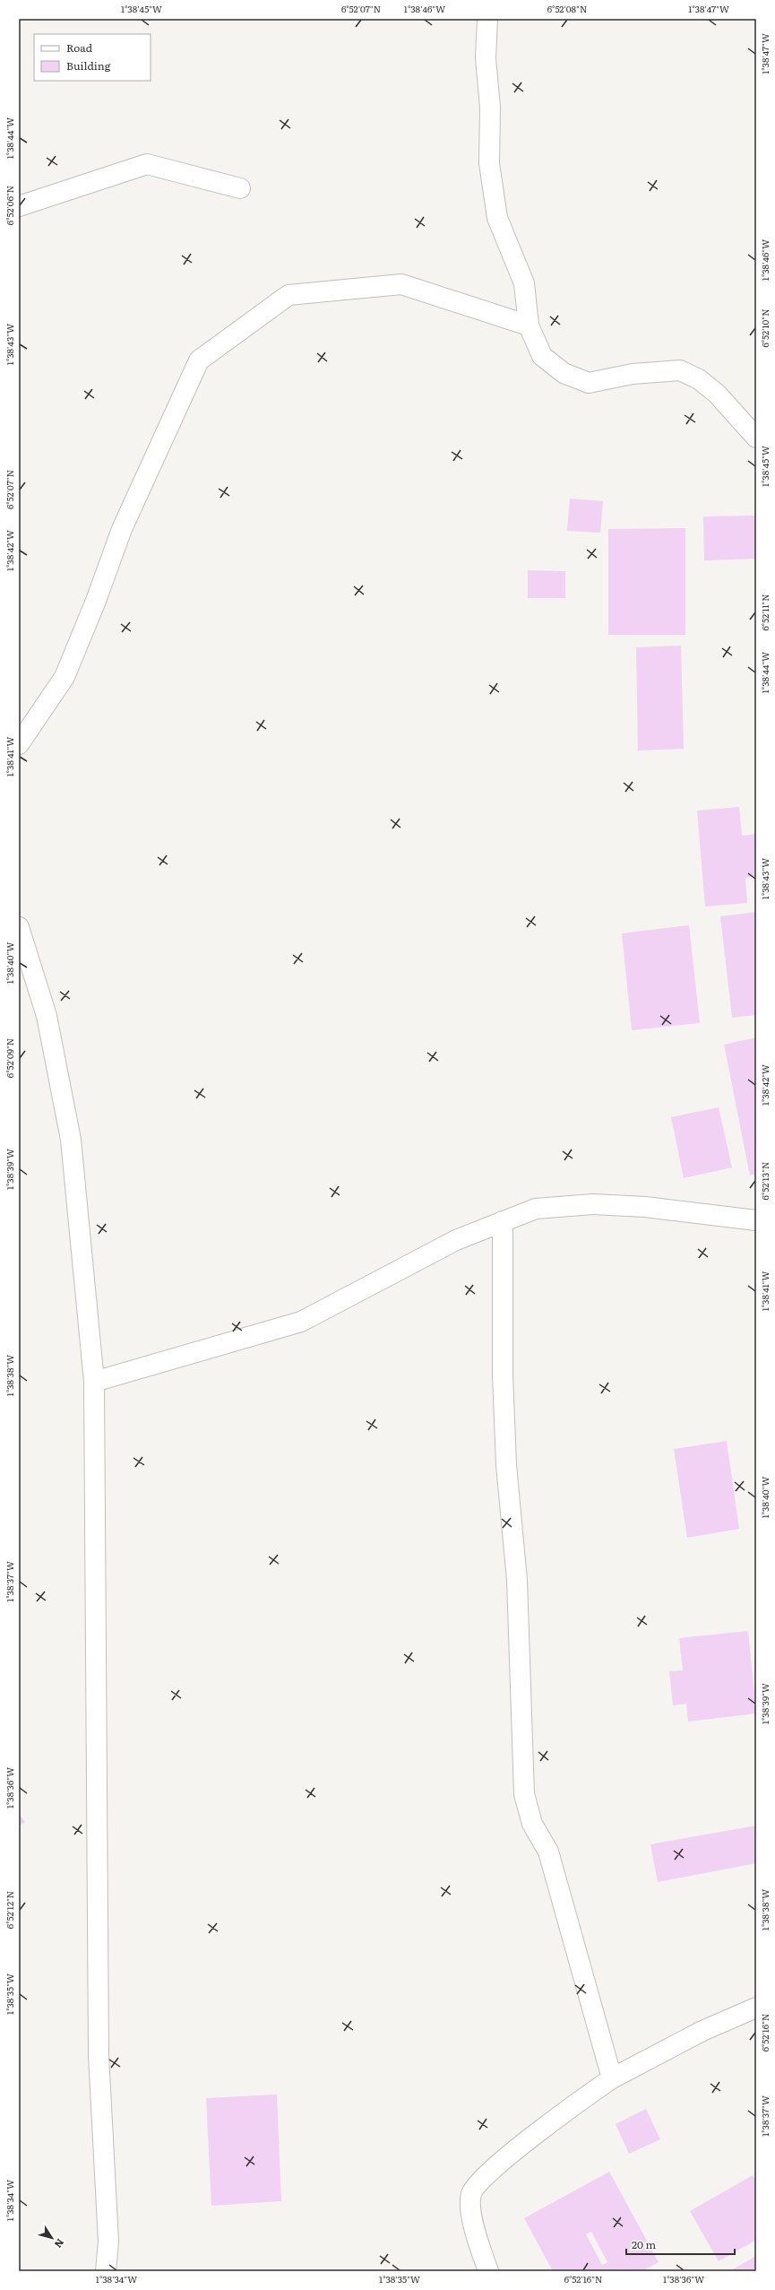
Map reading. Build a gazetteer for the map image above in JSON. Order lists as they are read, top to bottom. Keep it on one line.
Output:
{"legend":["Road","Building"],"scale_bar":"20 m","north":"bottom right","coordinates":["1°38'45\"W","6°52'07\"N","1°38'46\"W","6°52'08\"N","1°38'47\"W","1°38'44\"W","6°52'06\"N","6°52'10\"N","1°38'43\"W","1°38'42\"W","6°52'11\"N","1°38'41\"W","1°38'40\"W","6°52'09\"N","1°38'39\"W","6°52'13\"N","1°38'38\"W","1°38'37\"W","1°38'36\"W","6°52'12\"N","1°38'35\"W","6°52'16\"N","1°38'34\"W"]}
